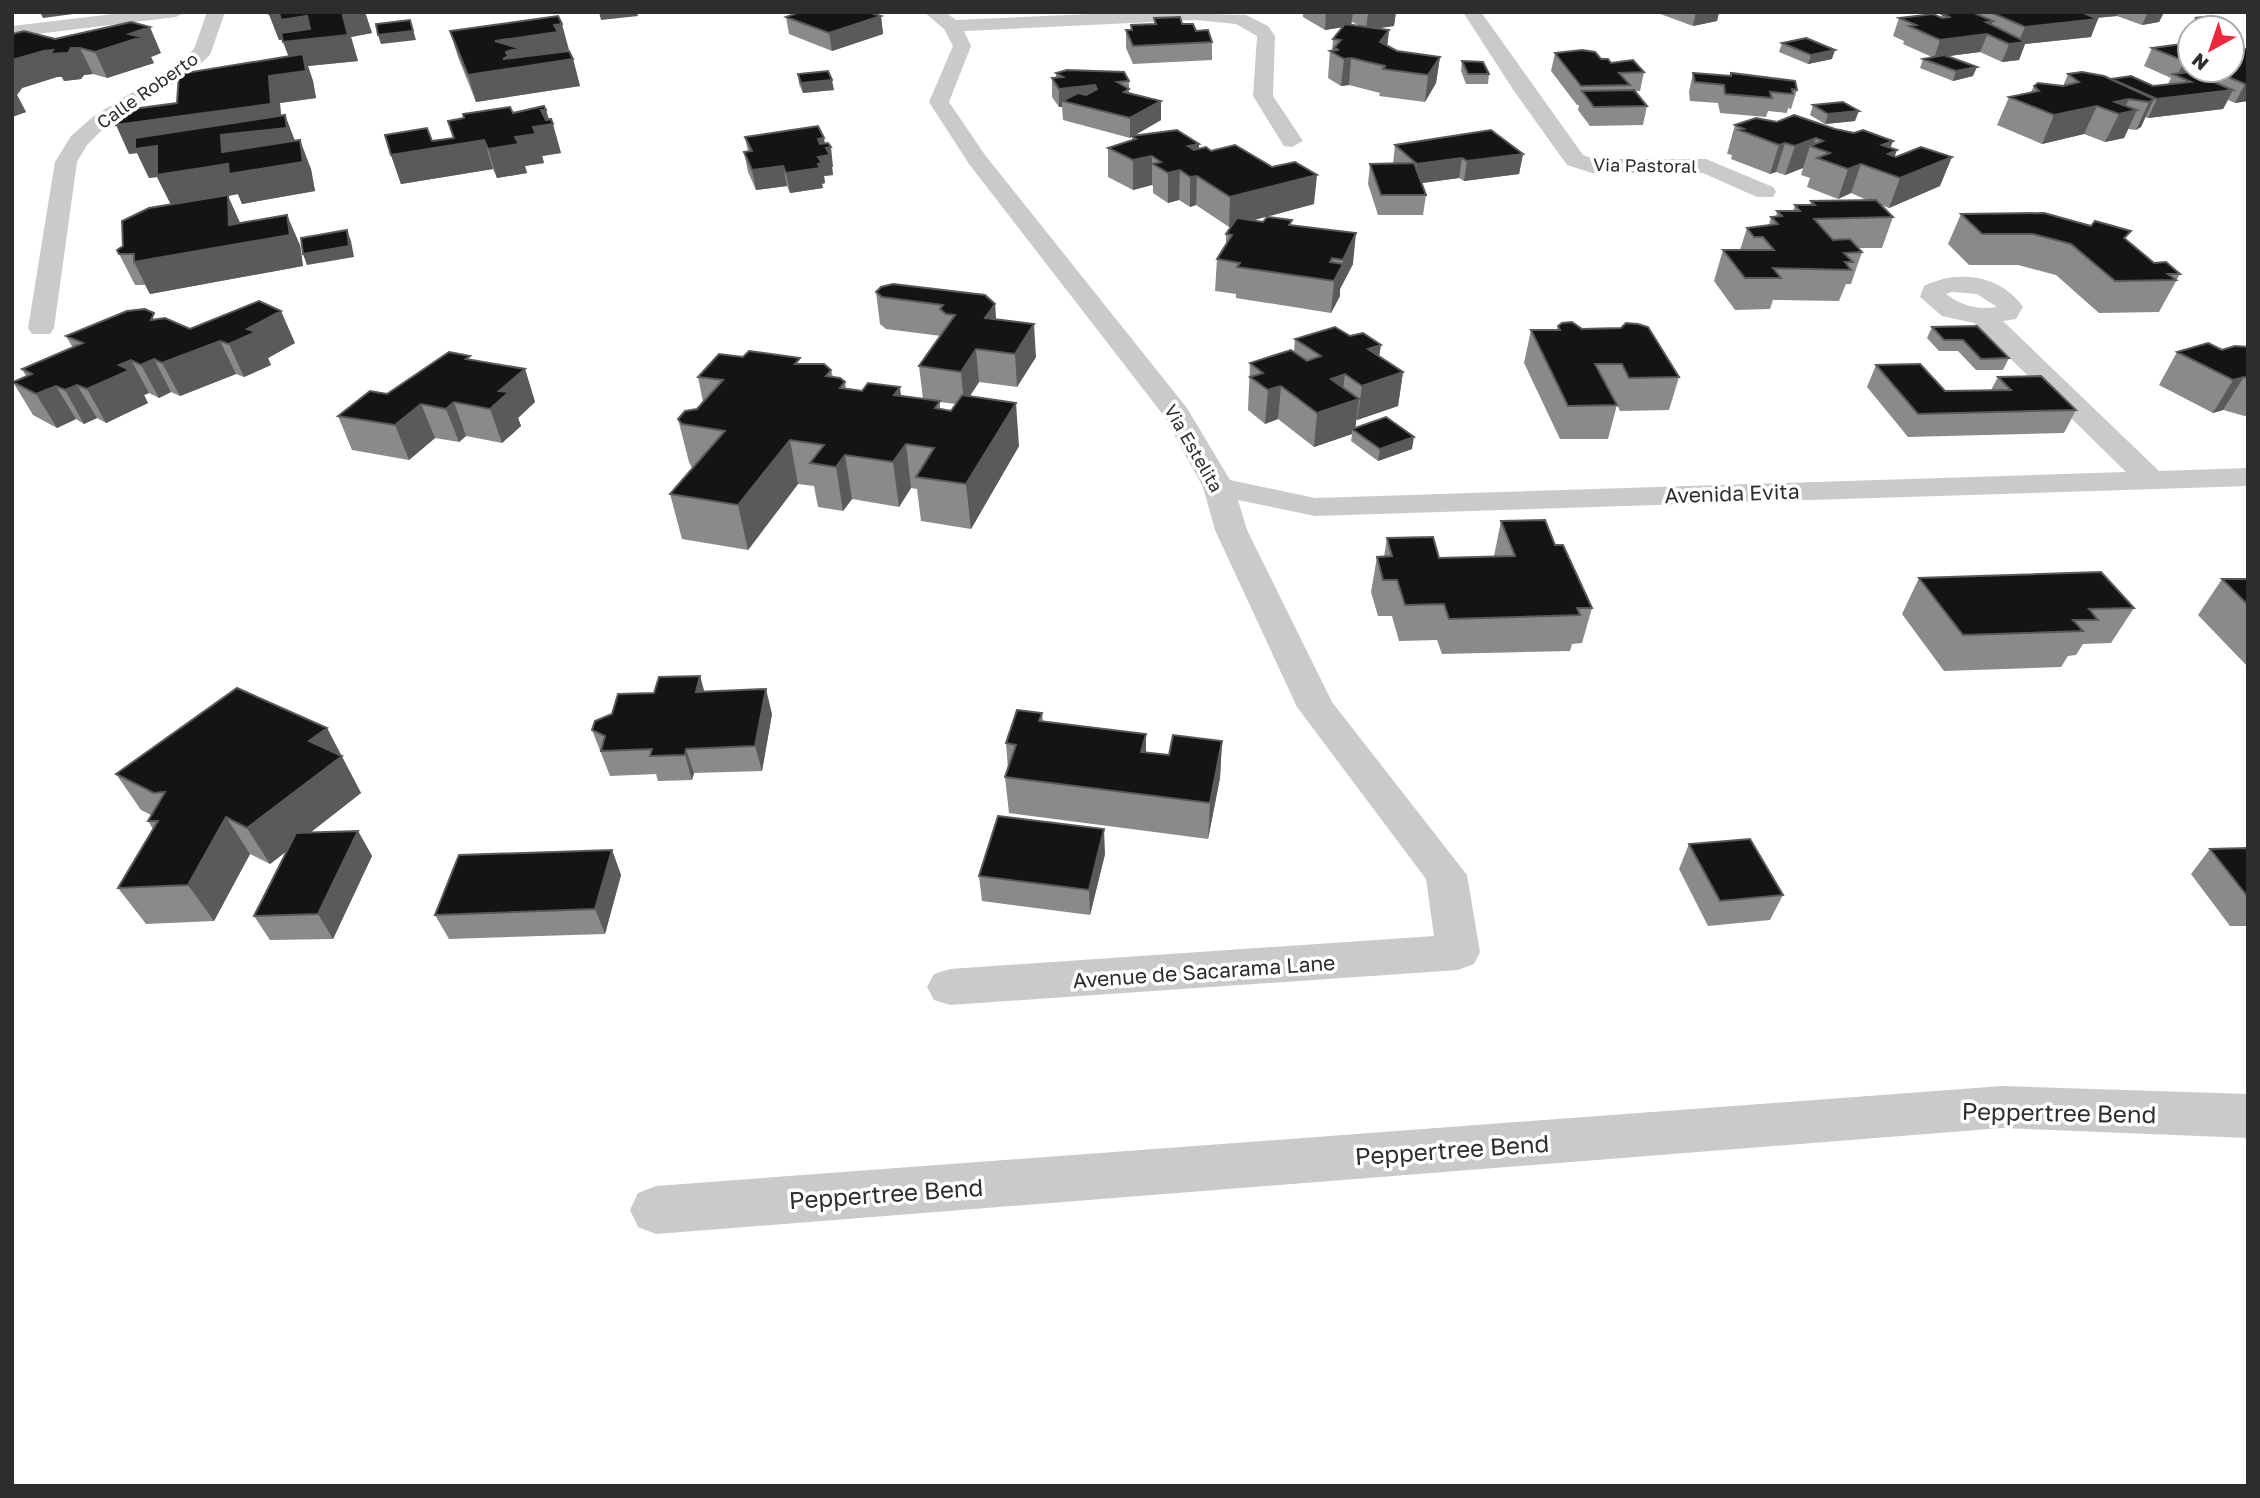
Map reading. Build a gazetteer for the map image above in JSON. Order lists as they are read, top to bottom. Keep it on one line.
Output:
{"streets":{"street":["Calle Roberto","Via Pastoral","Via Estelita","Avenida Evita","Avenue de Sacarama Lane","Peppertree Bend"]},"crossings":[["Via Estelita","Avenida Evita"],["Via Estelita","Avenue de Sacarama Lane"]],"north":"bottom left"}
